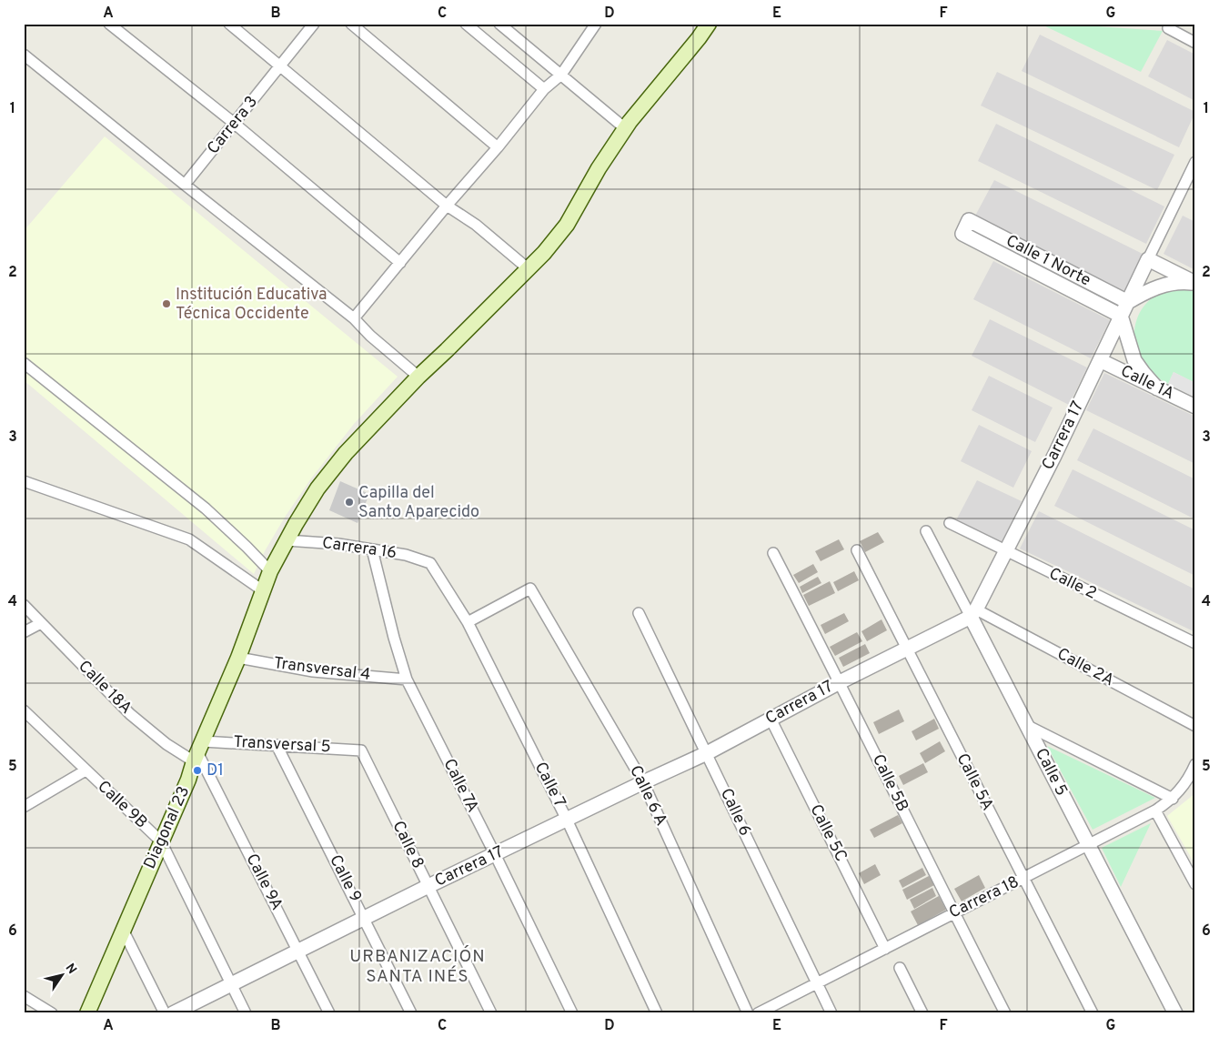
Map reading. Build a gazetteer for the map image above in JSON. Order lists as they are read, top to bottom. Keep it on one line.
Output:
{"streets":{"main road":["Diagonal 23"],"street":["Carrera 3","Calle 1 Norte","Calle 1A","Carrera 17","Carrera 16","Calle 2","Calle 2A","Transversal 4","Calle 18A","Transversal 5","Calle 5","Calle 5A","Calle 5B","Calle 7","Calle 7A","Calle 6 A","Calle 9B","Calle 6","Calle 5C","Calle 8","Calle 9","Calle 9A","Carrera 18"]},"crossings":[["Calle 1 Norte","Carrera 17"],["Calle 1A","Carrera 17"],["Carrera 17","Calle 2"],["Carrera 17","Calle 2A"],["Carrera 17","Calle 5"],["Carrera 17","Calle 5A"],["Carrera 17","Calle 5B"],["Carrera 17","Calle 7"],["Carrera 17","Calle 7A"],["Carrera 17","Calle 6 A"],["Carrera 17","Calle 9B"],["Carrera 17","Calle 6"],["Carrera 17","Calle 5C"],["Carrera 17","Calle 8"],["Carrera 17","Calle 9"],["Carrera 17","Calle 9A"],["Carrera 16","Calle 7"],["Carrera 16","Calle 7A"],["Carrera 16","Diagonal 23"],["Calle 2A","Calle 5"],["Transversal 4","Calle 7A"],["Transversal 4","Diagonal 23"],["Calle 18A","Transversal 5"],["Calle 18A","Diagonal 23"],["Calle 18A","Calle 9A"],["Transversal 5","Diagonal 23"],["Transversal 5","Calle 8"],["Transversal 5","Calle 9"],["Transversal 5","Calle 9A"],["Calle 5","Carrera 18"],["Calle 5A","Carrera 18"],["Calle 5B","Carrera 18"],["Calle 7","Calle 6 A"],["Calle 9B","Diagonal 23"],["Calle 6","Carrera 18"],["Diagonal 23","Calle 9A"],["Calle 5C","Carrera 18"]],"districts":["URBANIZACIÓN SANTA INÉS"],"places":["Institución Educativa Técnica Occidente","Capilla del Santo Aparecido","D1"],"north":"top right","grid":{"columns":["A","B","C","D","E","F","G"],"rows":["1","2","3","4","5","6"]}}
